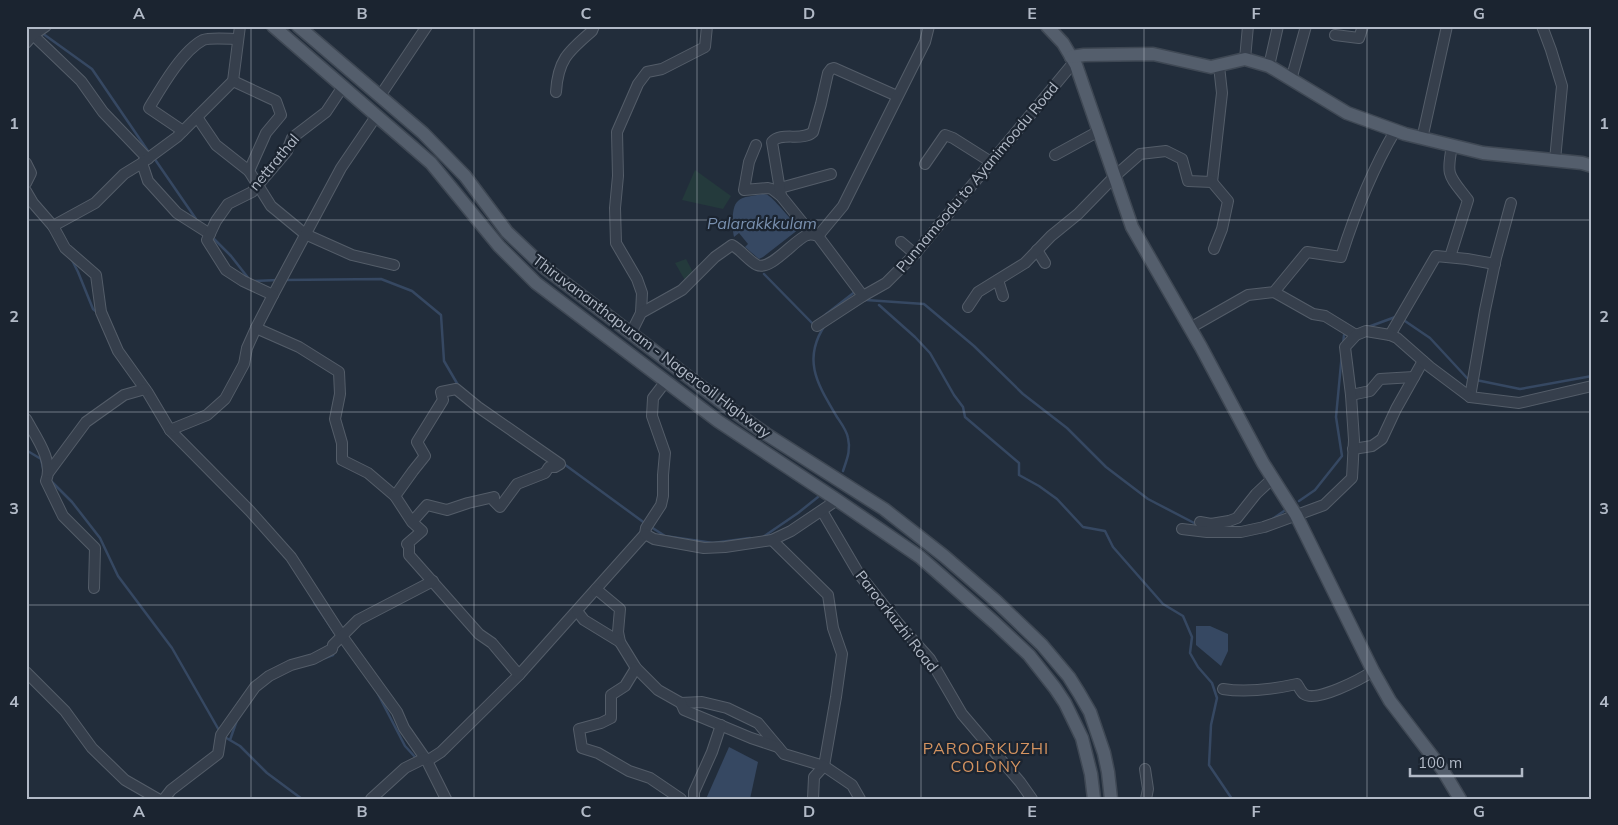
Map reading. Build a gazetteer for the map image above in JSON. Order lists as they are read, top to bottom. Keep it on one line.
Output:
{"streets":{"main road":["Thiruvananthapuram - Nagercoil Highway"],"street":["nettrathal","Punnamoodu to Ayanimoodu Road","Paroorkuzhi Road"]},"crossings":[["nettrathal","Thiruvananthapuram - Nagercoil Highway"]],"districts":["PAROORKUZHI COLONY"],"water":["Palarakkkulam"],"scale_bar":"100 m","grid":{"columns":["A","B","C","D","E","F","G"],"rows":["1","2","3","4"]}}
